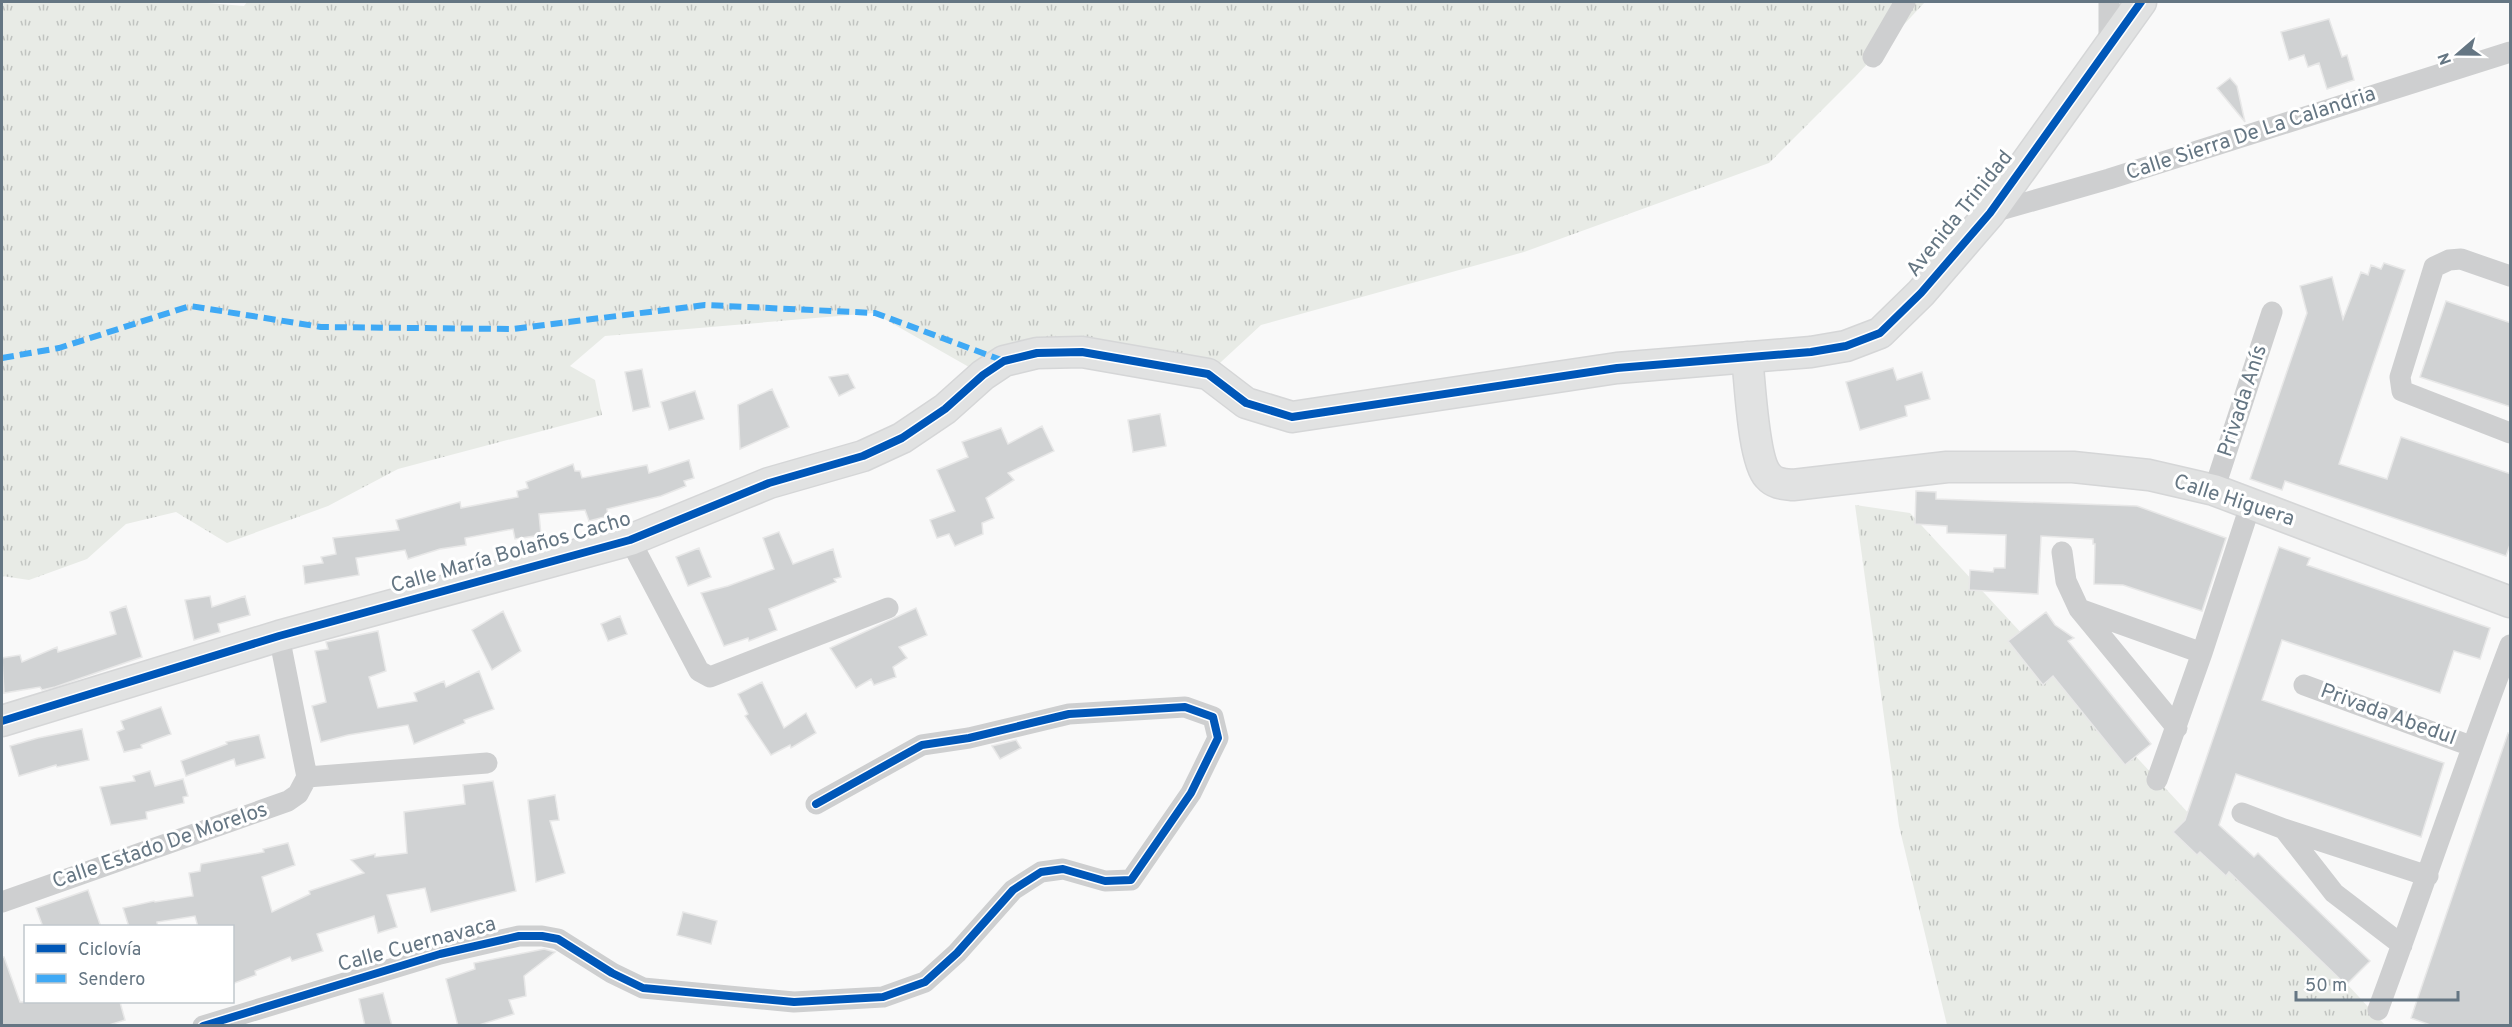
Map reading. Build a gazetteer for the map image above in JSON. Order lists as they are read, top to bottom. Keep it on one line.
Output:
{"streets":{"street":["Calle Sierra De La Calandria","Avenida Trinidad","Privada Anís","Calle Higuera","Calle María Bolaños Cacho","Privada Abedul","Calle Estado De Morelos","Calle Cuernavaca"]},"crossings":[["Calle Sierra De La Calandria","Avenida Trinidad"],["Avenida Trinidad","Calle Higuera"],["Avenida Trinidad","Calle María Bolaños Cacho"],["Privada Anís","Calle Higuera"]],"legend":["Ciclovía","Sendero"],"scale_bar":"50 m","north":"left"}
